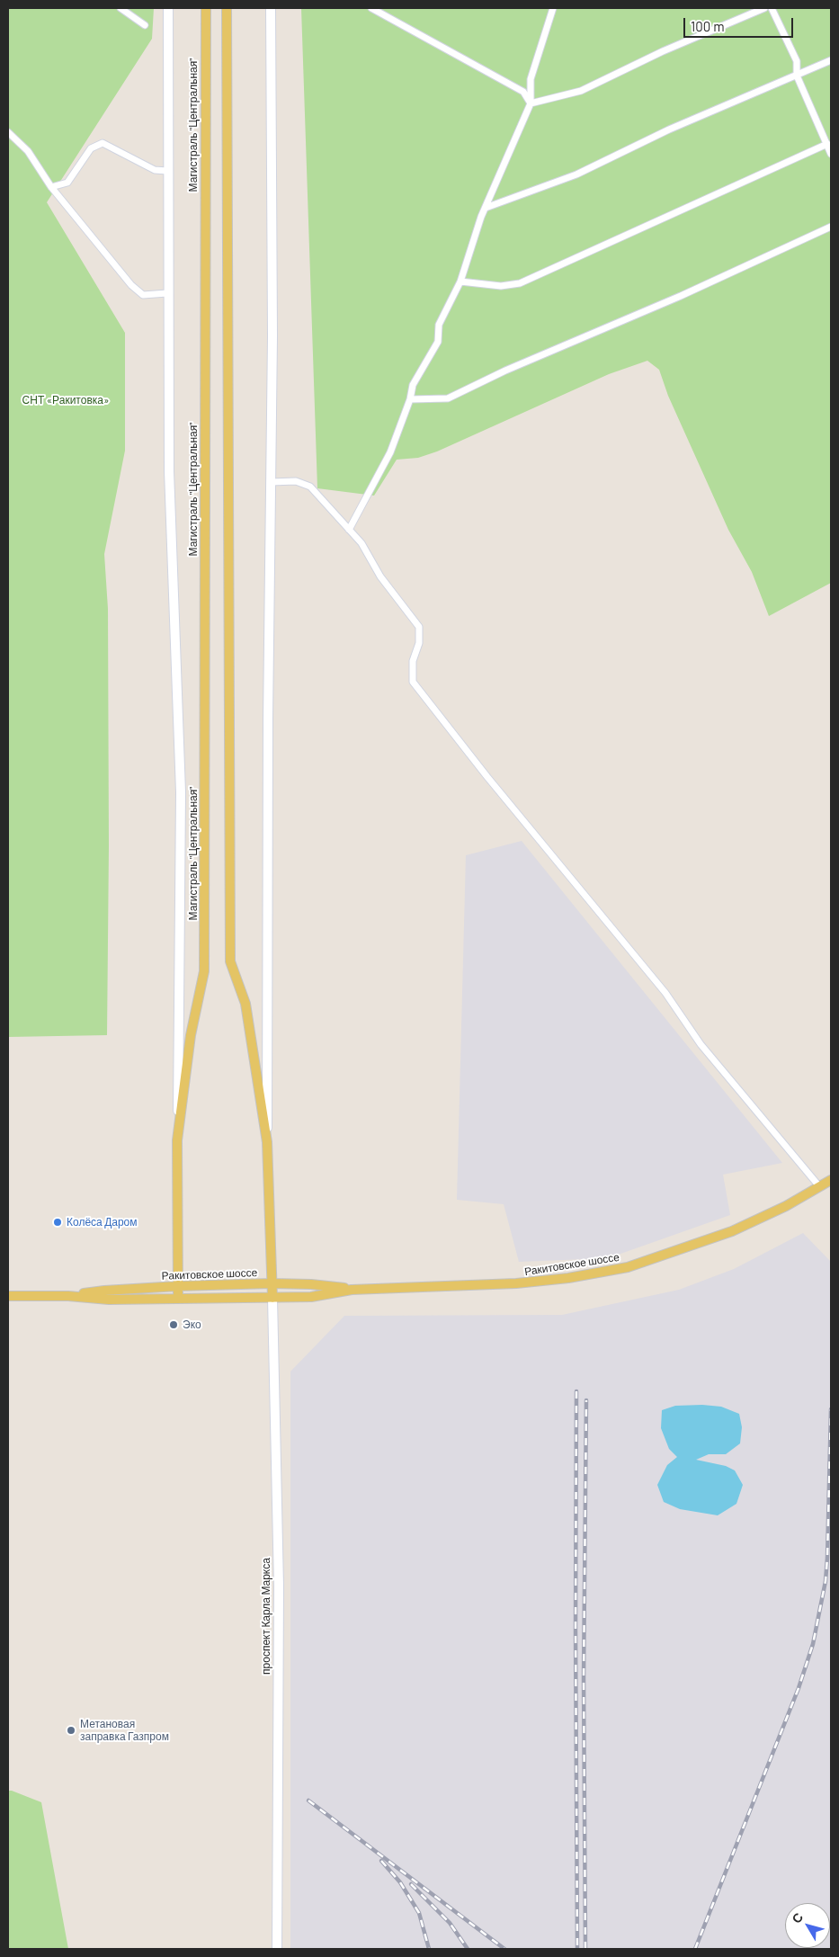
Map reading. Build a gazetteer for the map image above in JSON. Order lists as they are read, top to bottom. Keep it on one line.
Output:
{"streets":{"main road":["Магистраль \"Центральная\"","Ракитовское шоссе","проспект Карла Маркса"]},"crossings":[["Магистраль \"Центральная\"","Ракитовское шоссе"],["Ракитовское шоссе","проспект Карла Маркса"]],"parks":["СНТ «Ракитовка»"],"places":["Колёса Даром","Эко","Метановая заправка Газпром"],"scale_bar":"100 m","north":"top left"}
